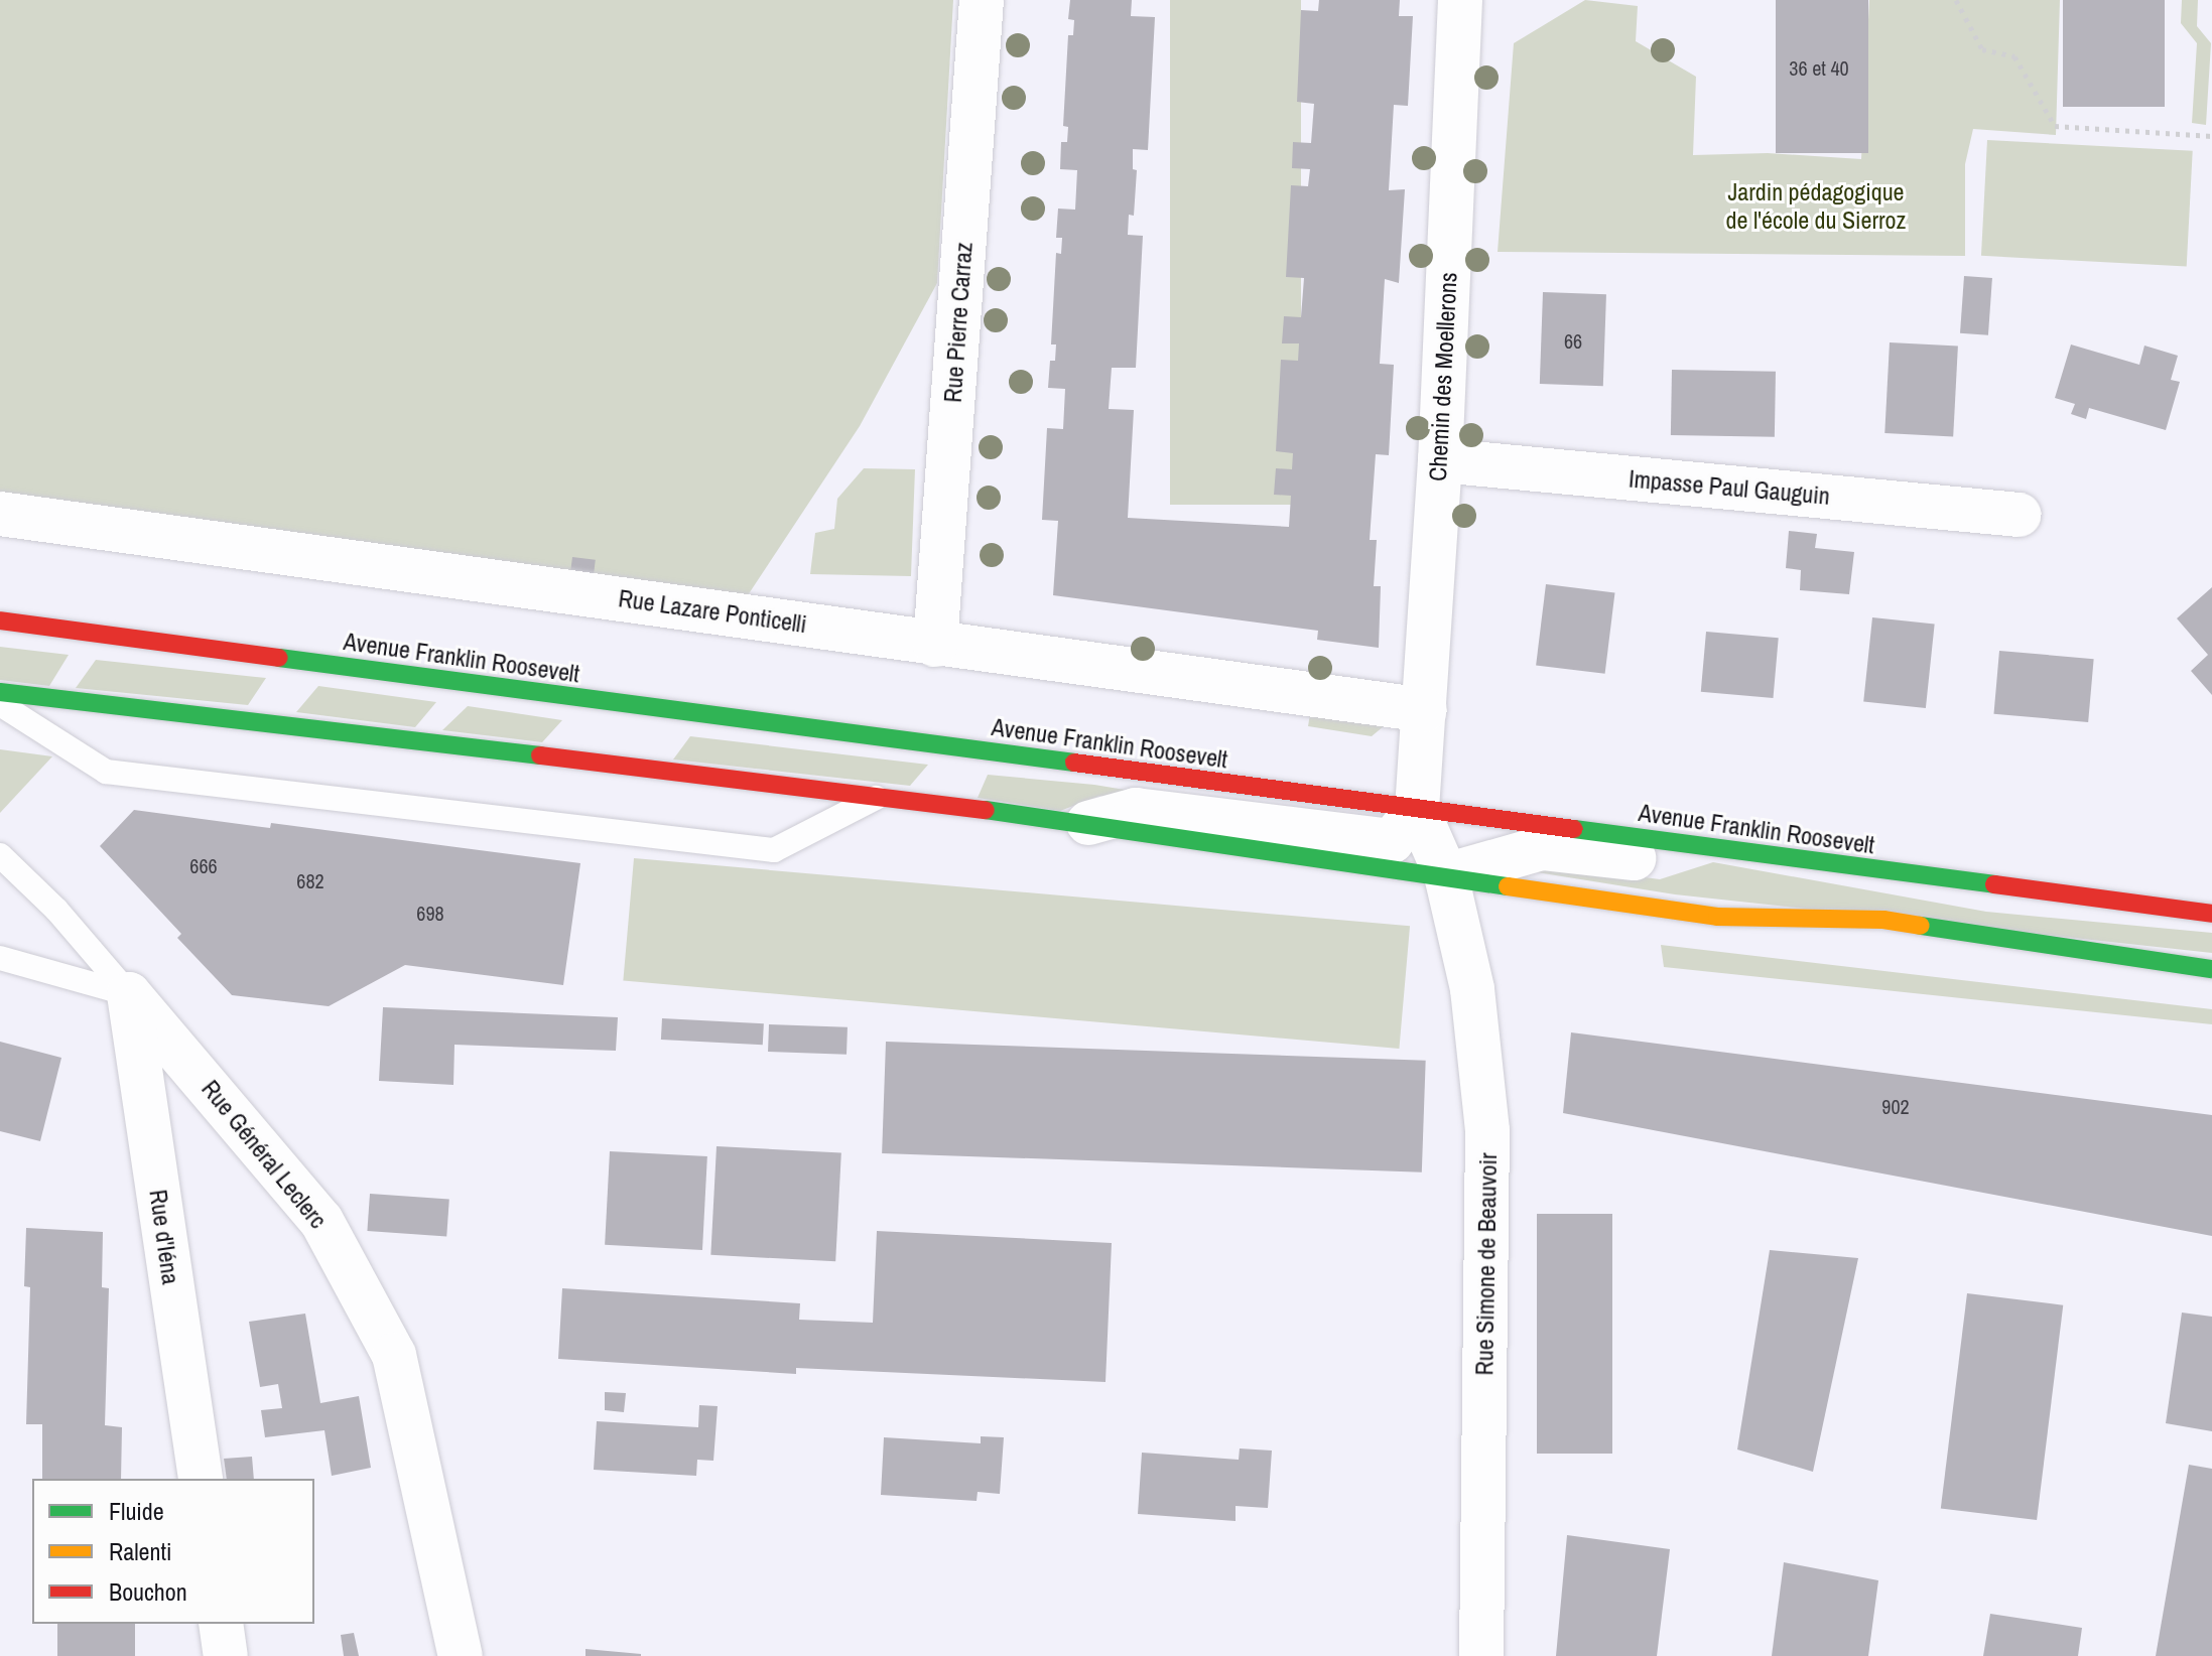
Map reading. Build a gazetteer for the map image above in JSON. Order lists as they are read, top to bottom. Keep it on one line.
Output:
{"streets":{"main road":["Avenue Franklin Roosevelt"],"street":["Rue Pierre Carraz","Chemin des Moellerons","Impasse Paul Gauguin","Rue Lazare Ponticelli","Rue Général Leclerc","Rue d'Iéna","Rue Simone de Beauvoir"]},"crossings":[["Rue Pierre Carraz","Rue Lazare Ponticelli"],["Chemin des Moellerons","Impasse Paul Gauguin"],["Chemin des Moellerons","Rue Lazare Ponticelli"],["Chemin des Moellerons","Avenue Franklin Roosevelt"],["Chemin des Moellerons","Rue Simone de Beauvoir"],["Avenue Franklin Roosevelt","Rue Simone de Beauvoir"],["Rue Général Leclerc","Rue d'Iéna"]],"parks":["Jardin pédagogique de l'école du Sierroz"],"house_numbers":["36 et 40","66","666","682","698","902"],"legend":["Fluide","Ralenti","Bouchon"]}
